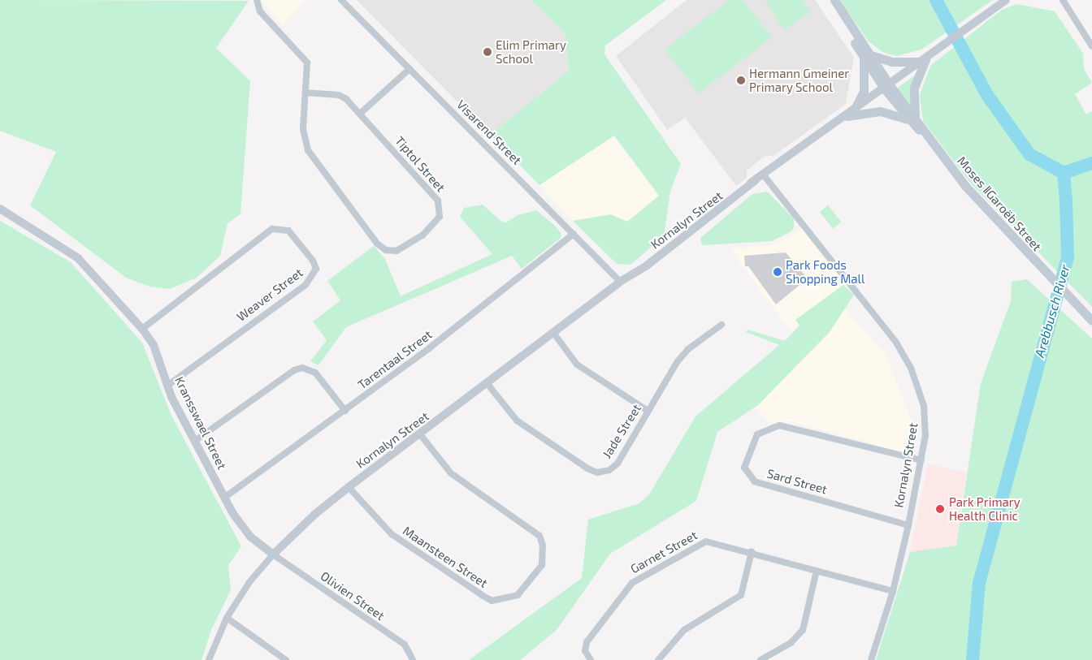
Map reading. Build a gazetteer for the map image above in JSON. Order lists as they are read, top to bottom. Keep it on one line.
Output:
{"streets":{"main road":["Moses ǁGaroëb Street"],"street":["Visarend Street","Tiptol Street","Kornalyn Street","Weaver Street","Tarentaal Street","Kransswael Street","Jade Street","Sard Street","Garnet Street","Maansteen Street","Olivien Street"]},"crossings":[["Visarend Street","Kornalyn Street"],["Visarend Street","Tarentaal Street"],["Moses ǁGaroëb Street","Kornalyn Street"],["Kornalyn Street","Kransswael Street"],["Kornalyn Street","Jade Street"],["Kornalyn Street","Sard Street"],["Kornalyn Street","Garnet Street"],["Kornalyn Street","Maansteen Street"],["Kornalyn Street","Olivien Street"],["Weaver Street","Kransswael Street"],["Tarentaal Street","Kransswael Street"],["Kransswael Street","Olivien Street"]],"water":["Arebbusch River"],"places":["Elim Primary School","Hermann Gmeiner Primary School","Park Foods Shopping Mall","Park Primary Health Clinic"]}
